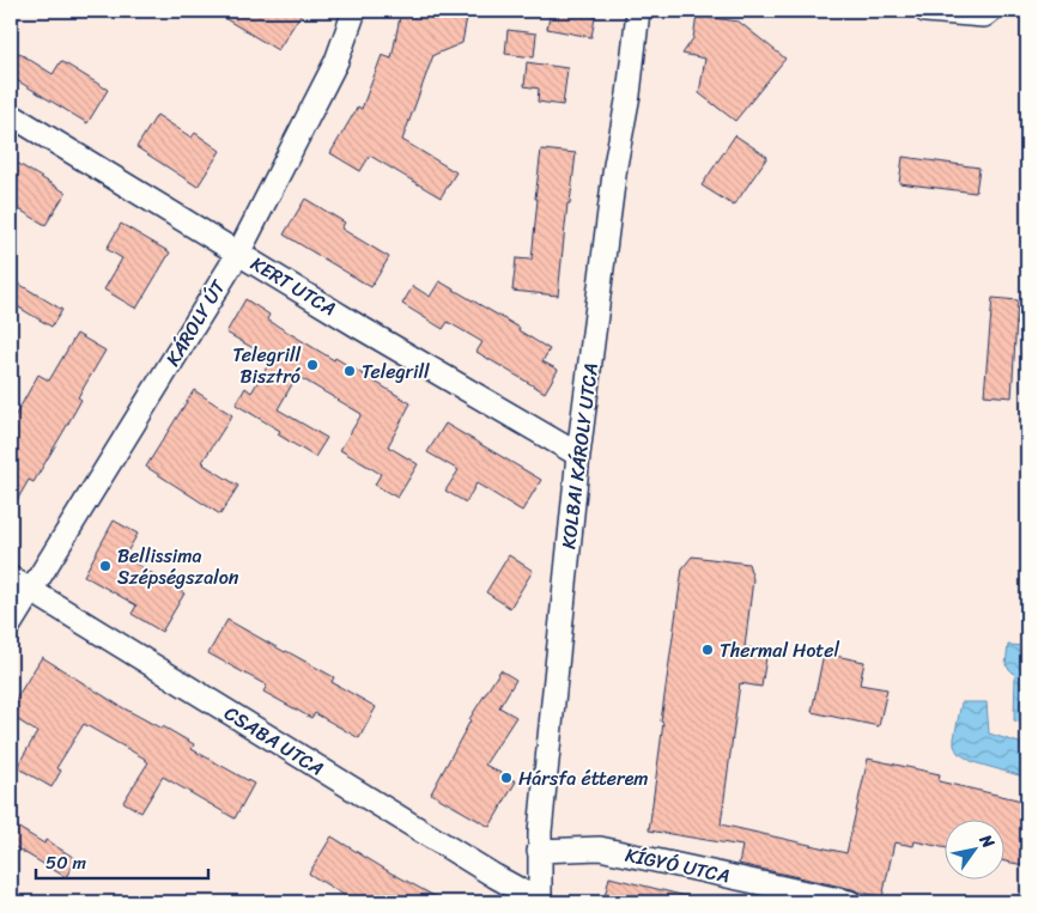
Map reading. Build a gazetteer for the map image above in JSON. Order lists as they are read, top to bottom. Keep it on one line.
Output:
{"streets":{"street":["KERT UTCA","KÁROLY ÚT","KOLBAI KÁROLY UTCA","CSABA UTCA","KÍGYÓ UTCA"]},"crossings":[["KERT UTCA","KÁROLY ÚT"],["KERT UTCA","KOLBAI KÁROLY UTCA"],["KÁROLY ÚT","CSABA UTCA"],["KOLBAI KÁROLY UTCA","CSABA UTCA"],["KOLBAI KÁROLY UTCA","KÍGYÓ UTCA"]],"places":["Telegrill Bisztró","Telegrill","Bellissima Szépségszalon","Thermal Hotel","Hársfa étterem"],"scale_bar":"50 m","north":"top right"}
